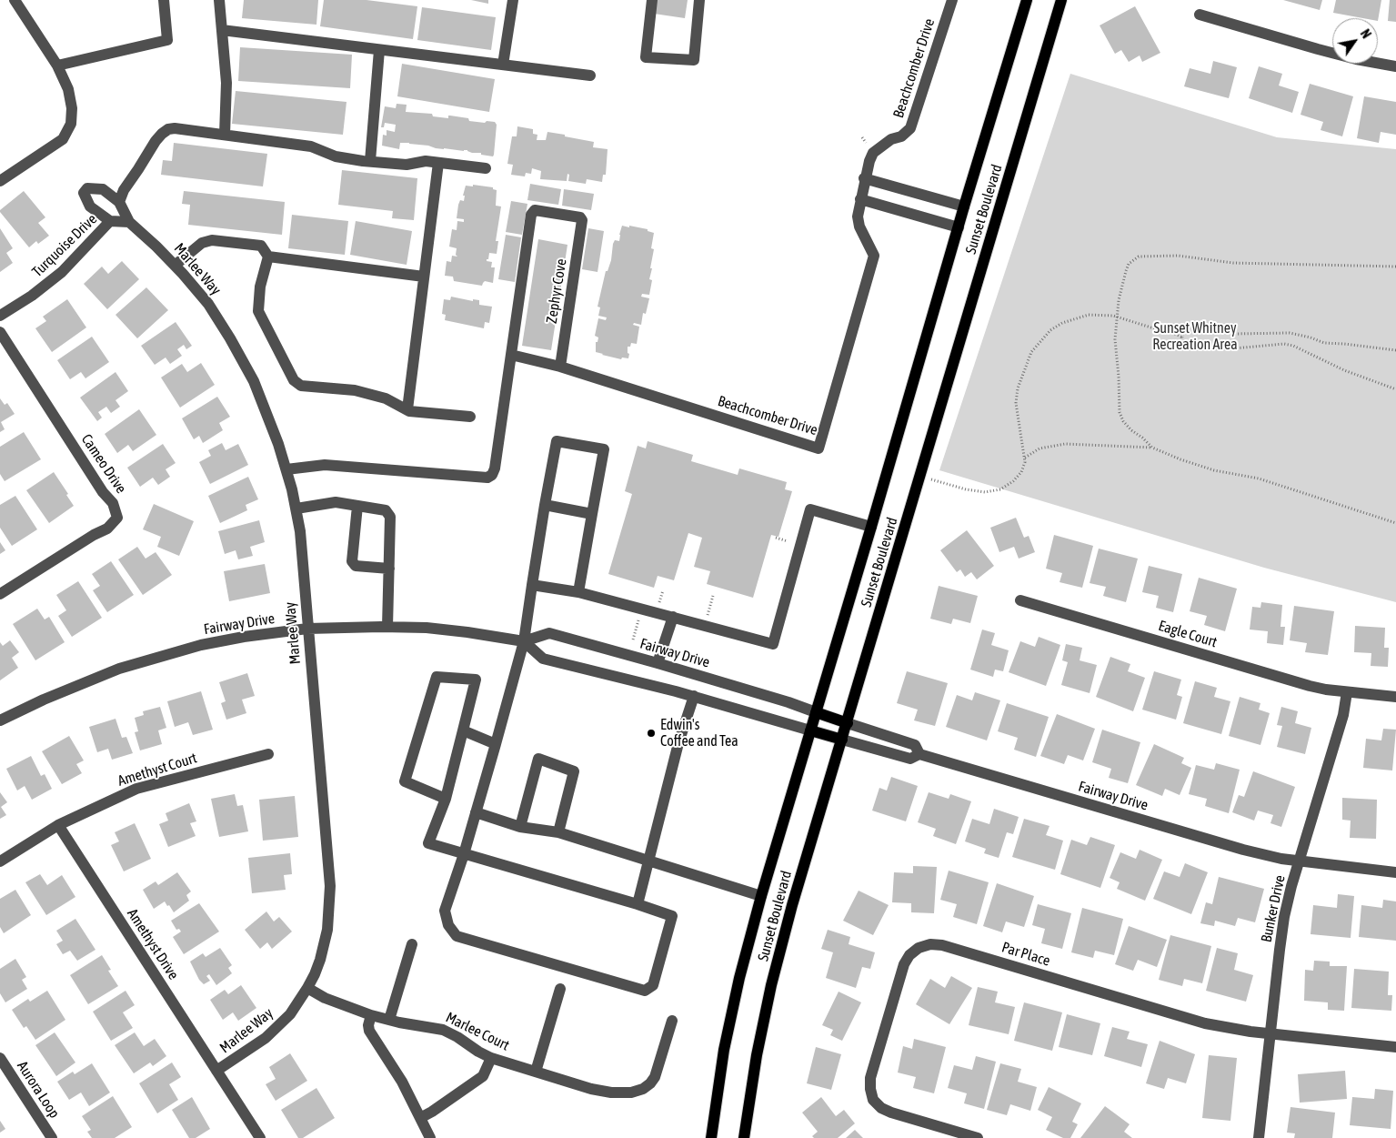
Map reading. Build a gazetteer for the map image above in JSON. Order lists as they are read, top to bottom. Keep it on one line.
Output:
{"streets":{"main road":["Sunset Boulevard"],"street":["Beachcomber Drive","Turquoise Drive","Marlee Way","Zephyr Cove","Cameo Drive","Fairway Drive","Eagle Court","Amethyst Court","Bunker Drive","Amethyst Drive","Par Place","Marlee Court","Aurora Loop"]},"crossings":[["Beachcomber Drive","Zephyr Cove"],["Sunset Boulevard","Fairway Drive"],["Turquoise Drive","Marlee Way"],["Marlee Way","Fairway Drive"],["Marlee Way","Amethyst Drive"],["Marlee Way","Marlee Court"],["Fairway Drive","Bunker Drive"],["Eagle Court","Bunker Drive"],["Amethyst Court","Amethyst Drive"],["Bunker Drive","Par Place"]],"parks":["Sunset Whitney Recreation Area"],"places":["Edwin's Coffee and Tea"],"north":"top right"}
